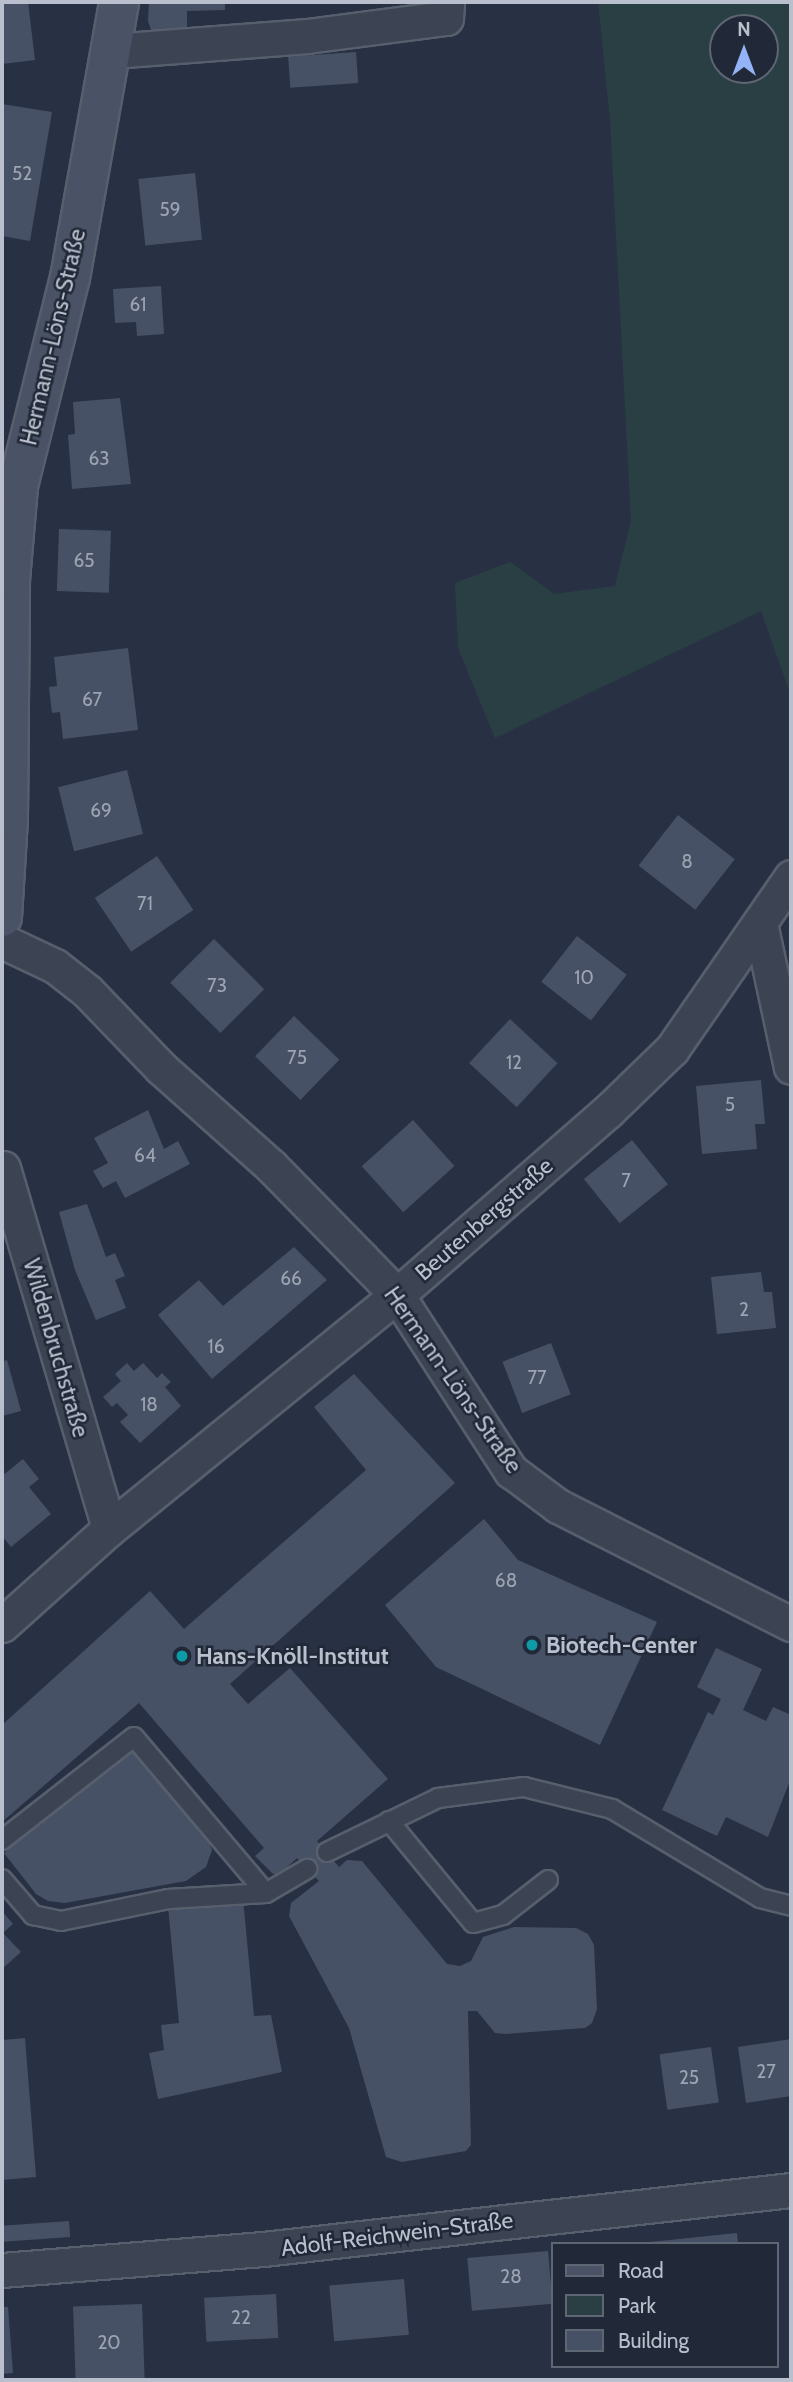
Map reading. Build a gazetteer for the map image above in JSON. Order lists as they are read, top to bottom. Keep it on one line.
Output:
{"streets":{"main road":["Hermann-Löns-Straße"],"street":["Beutenbergstraße","Wildenbruchstraße","Adolf-Reichwein-Straße"]},"crossings":[["Hermann-Löns-Straße","Beutenbergstraße"],["Beutenbergstraße","Wildenbruchstraße"]],"places":["Biotech-Center","Hans-Knöll-Institut"],"house_numbers":["52","59","61","63","65","67","69","8","71","10","73","75","12","5","64","7","66","2","16","77","18","68","27","25","28","22","20"],"legend":["Road","Park","Building"],"north":"top"}
